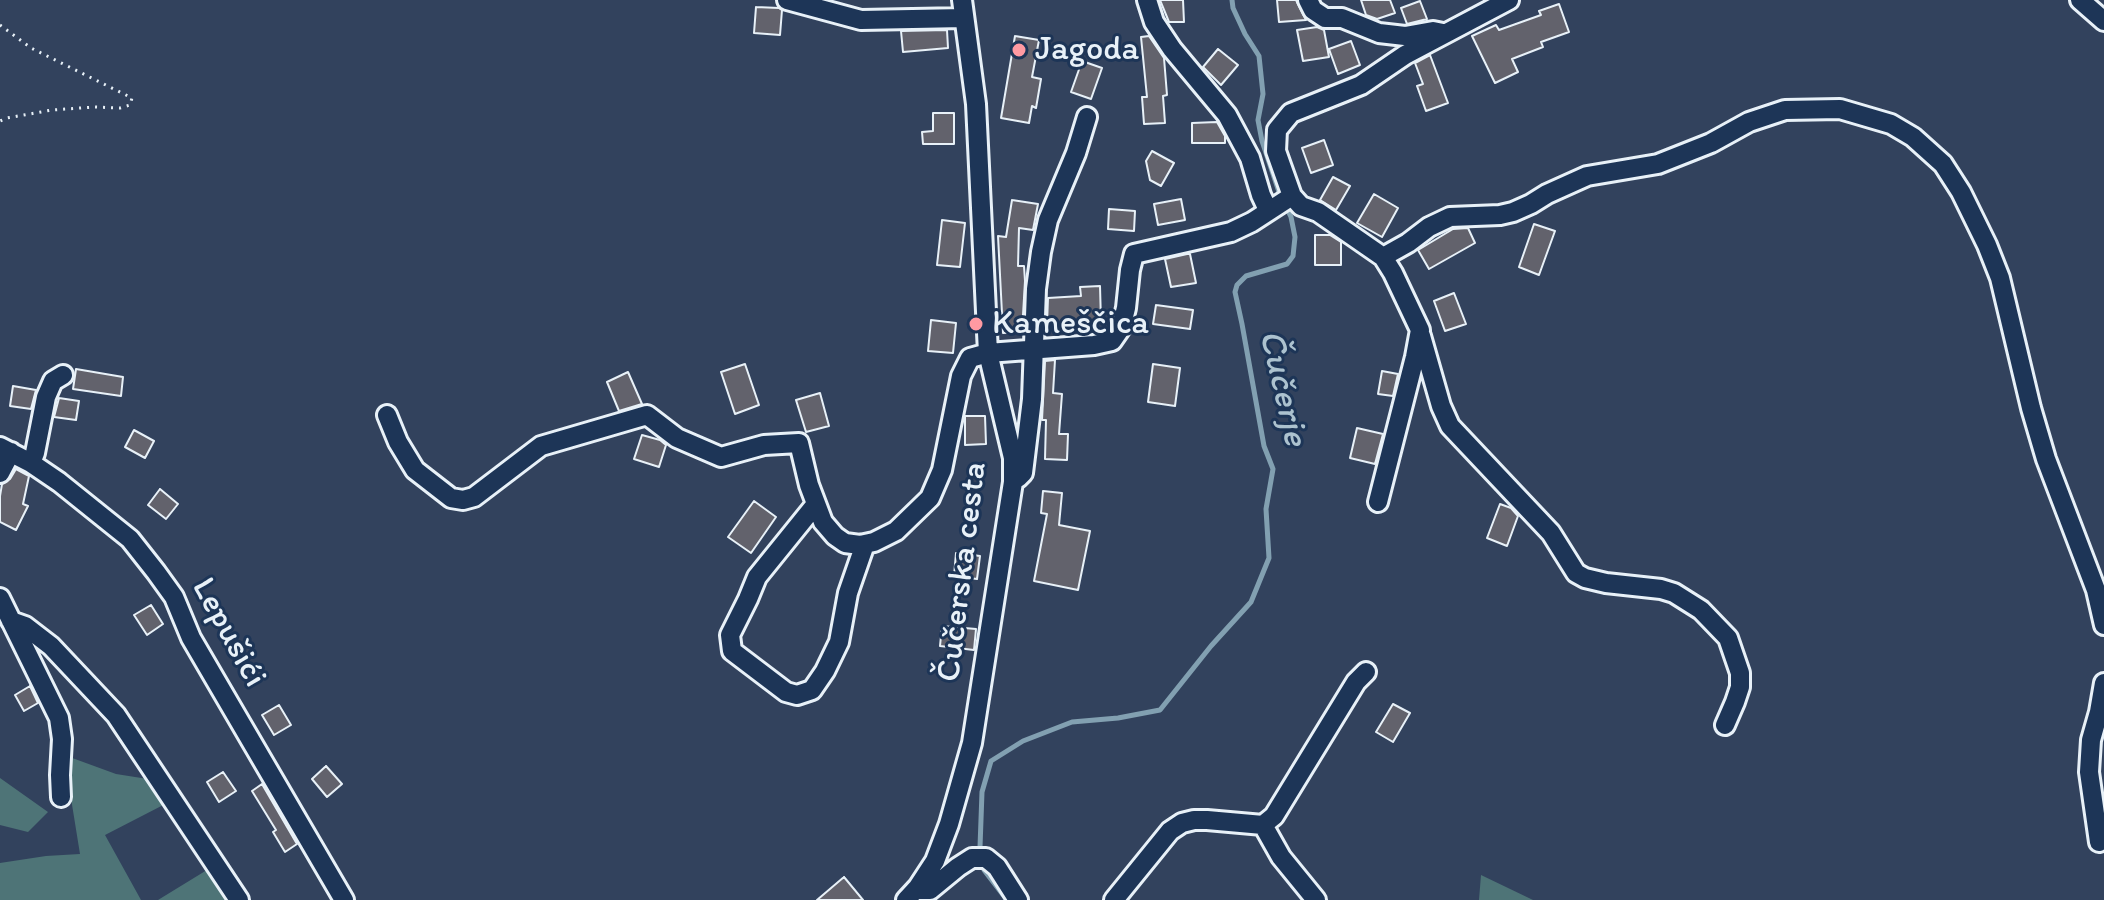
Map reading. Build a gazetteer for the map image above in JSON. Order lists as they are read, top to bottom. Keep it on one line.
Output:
{"streets":{"street":["Čučerska cesta","Lepušići"]},"water":["Čučerje"],"places":["Jagoda","Kameščica"]}
